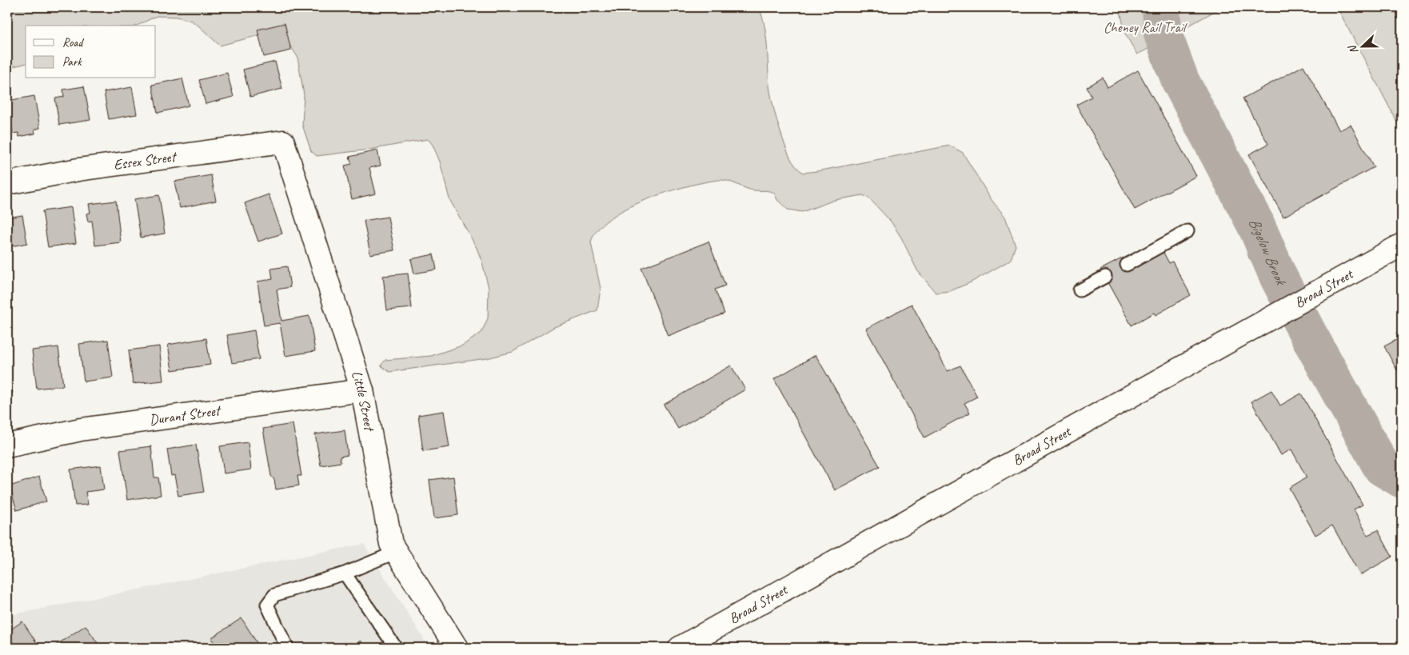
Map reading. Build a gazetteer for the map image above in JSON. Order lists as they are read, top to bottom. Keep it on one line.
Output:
{"streets":{"street":["Essex Street","Broad Street","Little Street","Durant Street"]},"crossings":[["Essex Street","Little Street"],["Little Street","Durant Street"]],"water":["Bigelow Brook"],"parks":["Cheney Rail Trail"],"legend":["Road","Park"],"north":"left"}
